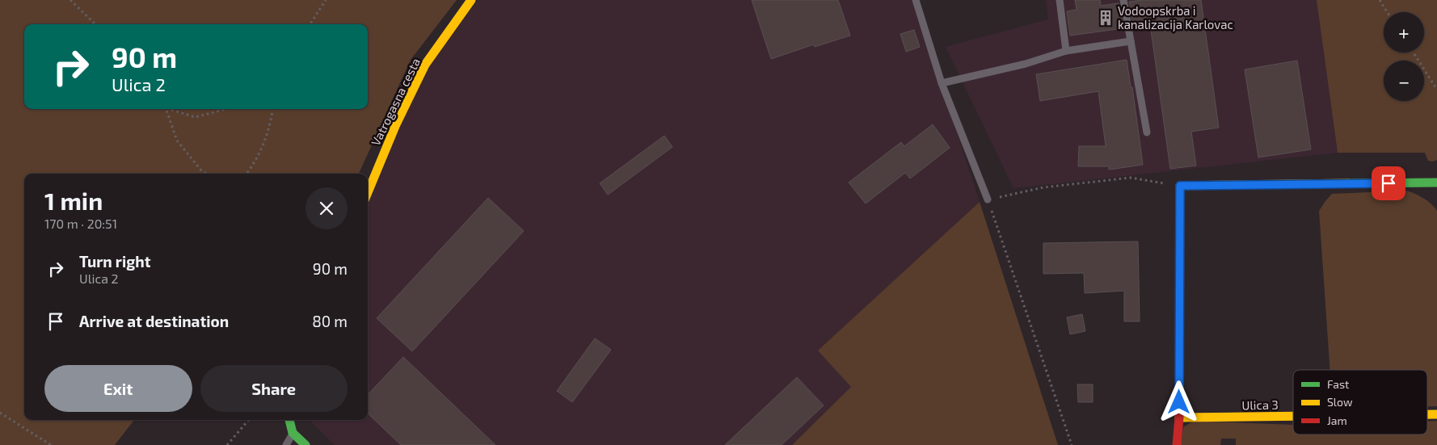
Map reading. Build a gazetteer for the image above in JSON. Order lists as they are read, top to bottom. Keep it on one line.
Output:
{"streets":{"street":["Vatrogasna cesta","Ulica 3"]},"places":{"building":["Vodoopskrba i kanalizacija Karlovac"]},"legend":["Fast","Slow","Jam"],"page":{"map_buttons":["+","−"],"turn":["90 m","Ulica 2"],"heading":["1 min","170 m · 20:51"],"list":[{"name":"Turn right","note":"Ulica 2","value":"90 m"},{"name":"Arrive at destination","value":"80 m"}],"buttons":["Exit","Share"]}}
